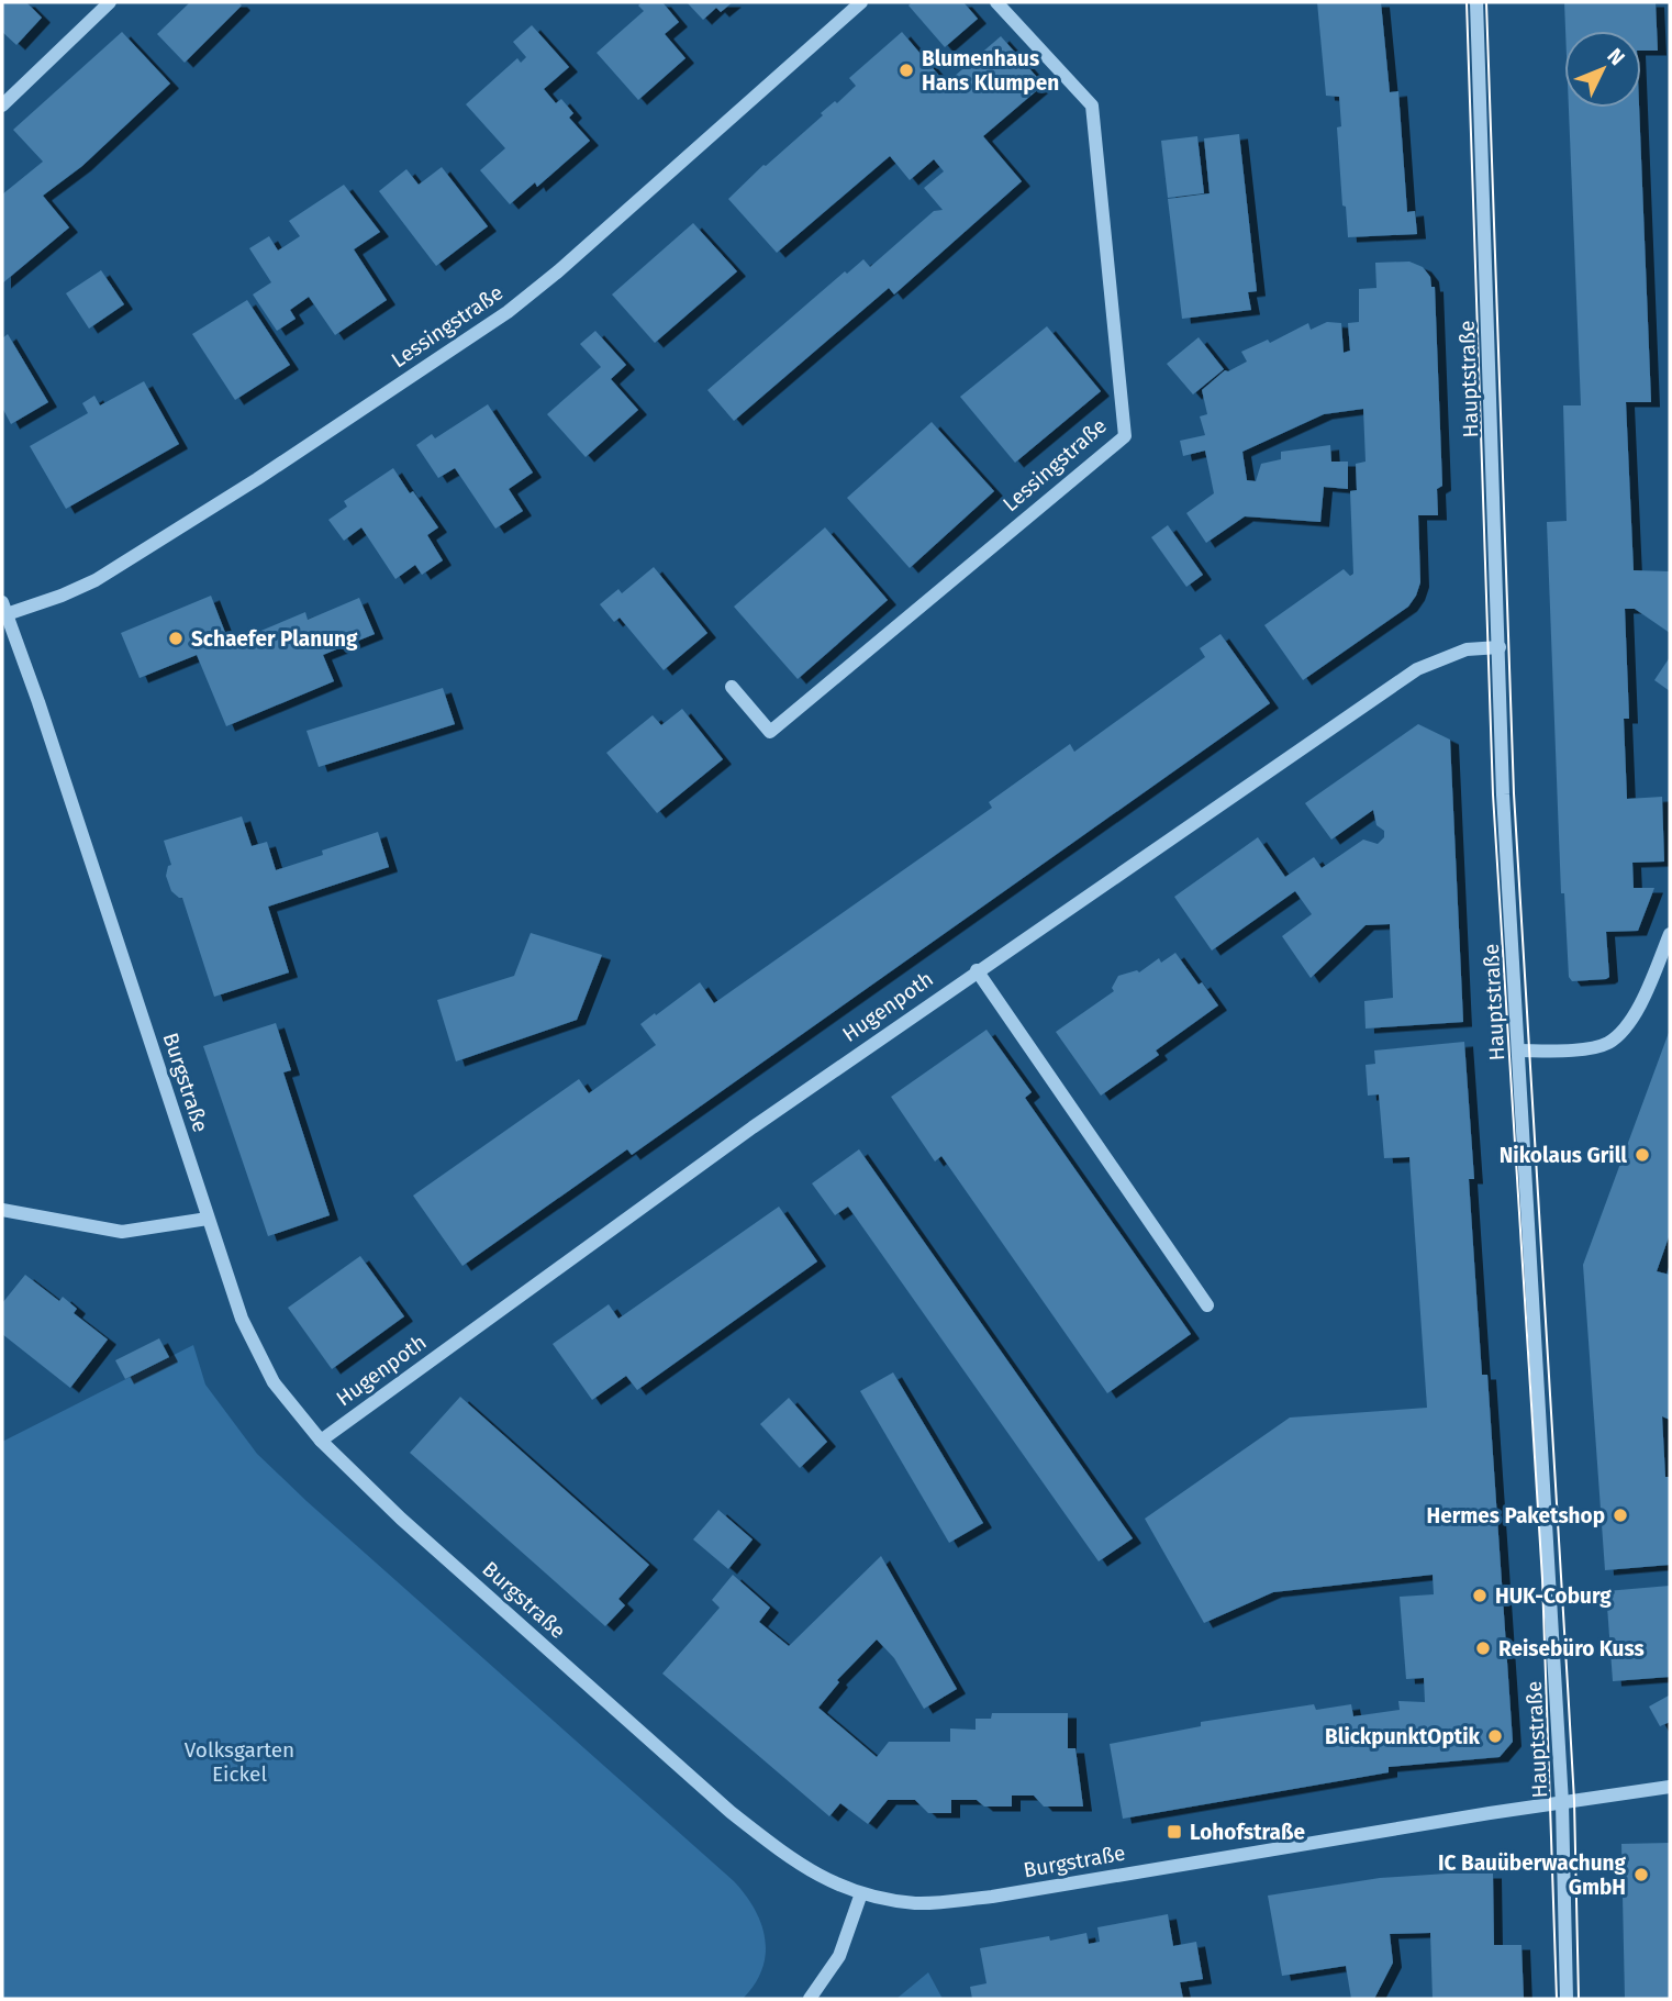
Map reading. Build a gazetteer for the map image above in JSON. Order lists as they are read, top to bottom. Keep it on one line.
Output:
{"streets":{"street":["Lessingstraße","Hauptstraße","Hugenpoth","Burgstraße"]},"crossings":[["Lessingstraße","Burgstraße"],["Hauptstraße","Hugenpoth"],["Hauptstraße","Burgstraße"],["Hugenpoth","Burgstraße"]],"parks":["Volksgarten Eickel"],"places":{"other":["Blumenhaus Hans Klumpen","Schaefer Planung","Nikolaus Grill","Hermes Paketshop","HUK-Coburg","Reisebüro Kuss","BlickpunktOptik","IC Bauüberwachung GmbH"],"transit":["Lohofstraße"]},"north":"top right"}
